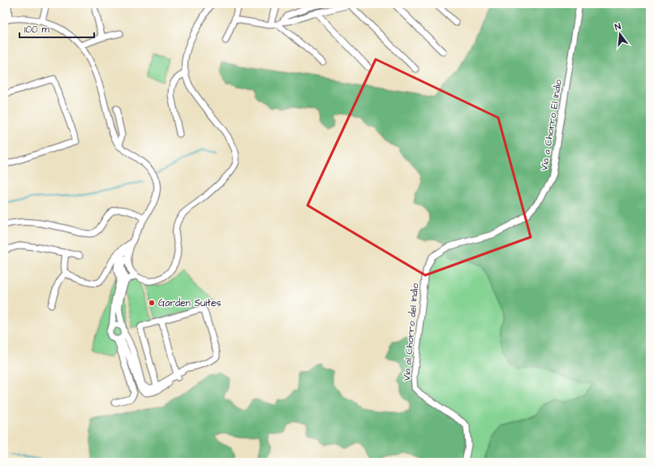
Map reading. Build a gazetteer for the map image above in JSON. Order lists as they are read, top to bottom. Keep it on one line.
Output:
{"streets":{"street":["Vía a Chorro El Indio","Vía al Chorro del Indio"]},"crossings":[["Vía a Chorro El Indio","Vía al Chorro del Indio"]],"places":["Garden Suites"],"scale_bar":"100 m","north":"top"}
